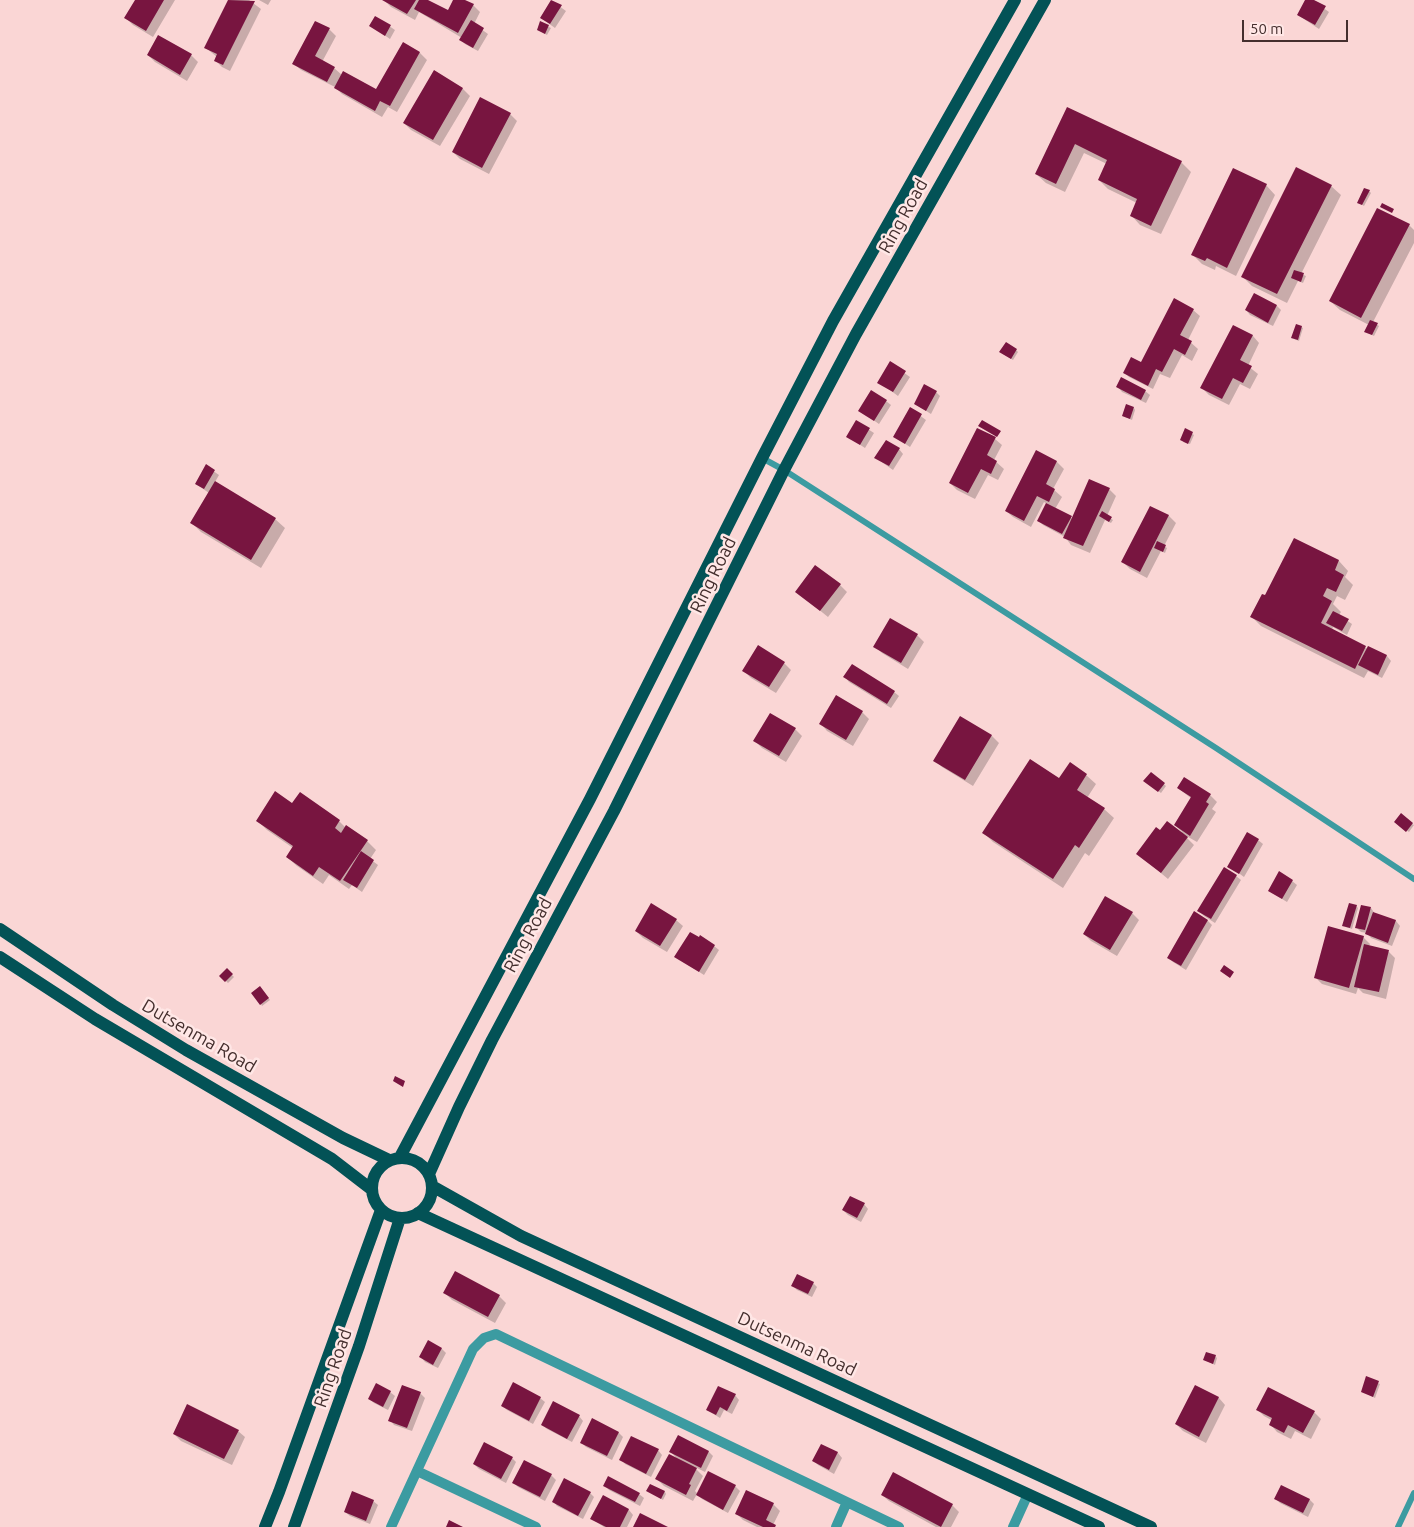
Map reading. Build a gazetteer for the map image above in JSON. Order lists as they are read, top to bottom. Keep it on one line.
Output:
{"streets":{"main road":["Ring Road","Dutsenma Road"]},"crossings":[["Ring Road","Dutsenma Road"]],"scale_bar":"50 m"}
